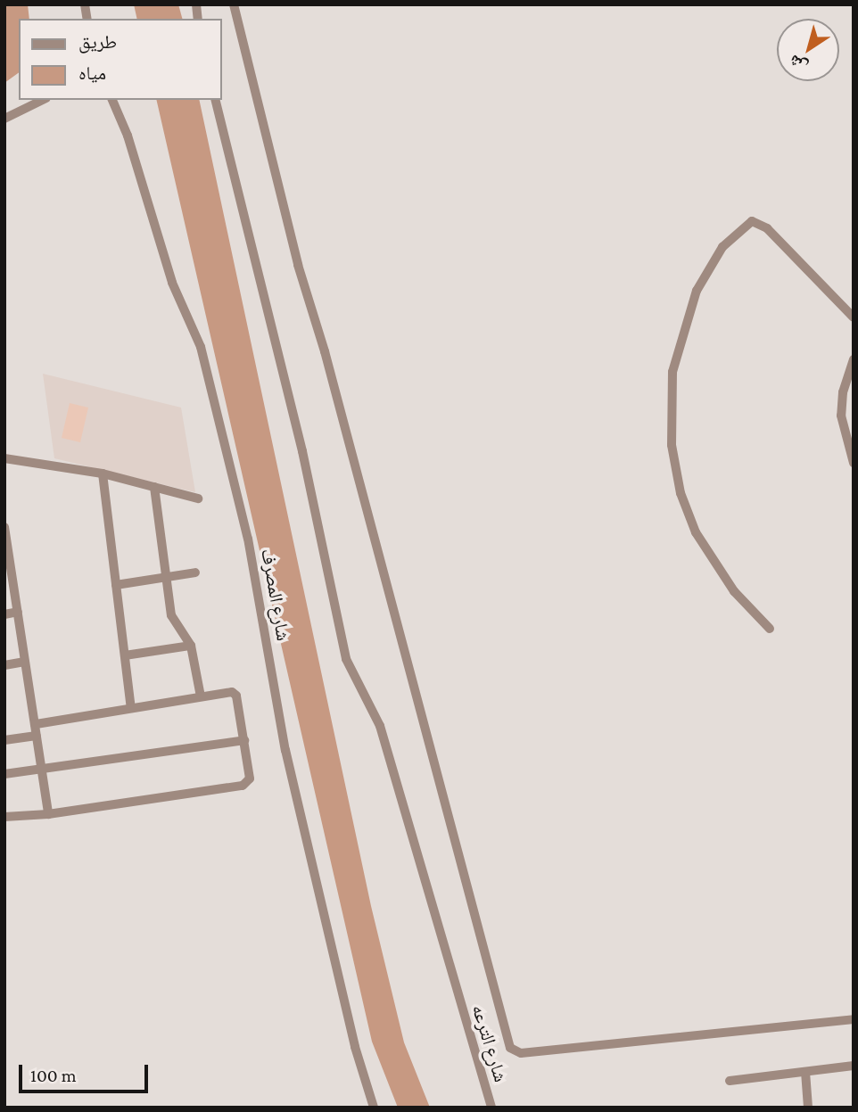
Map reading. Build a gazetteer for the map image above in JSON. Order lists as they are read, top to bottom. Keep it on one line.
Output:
{"streets":{"street":["شارع المصرف","شارع الترعه"]},"legend":["طريق","مياه"],"scale_bar":"100 m","north":"bottom left"}
